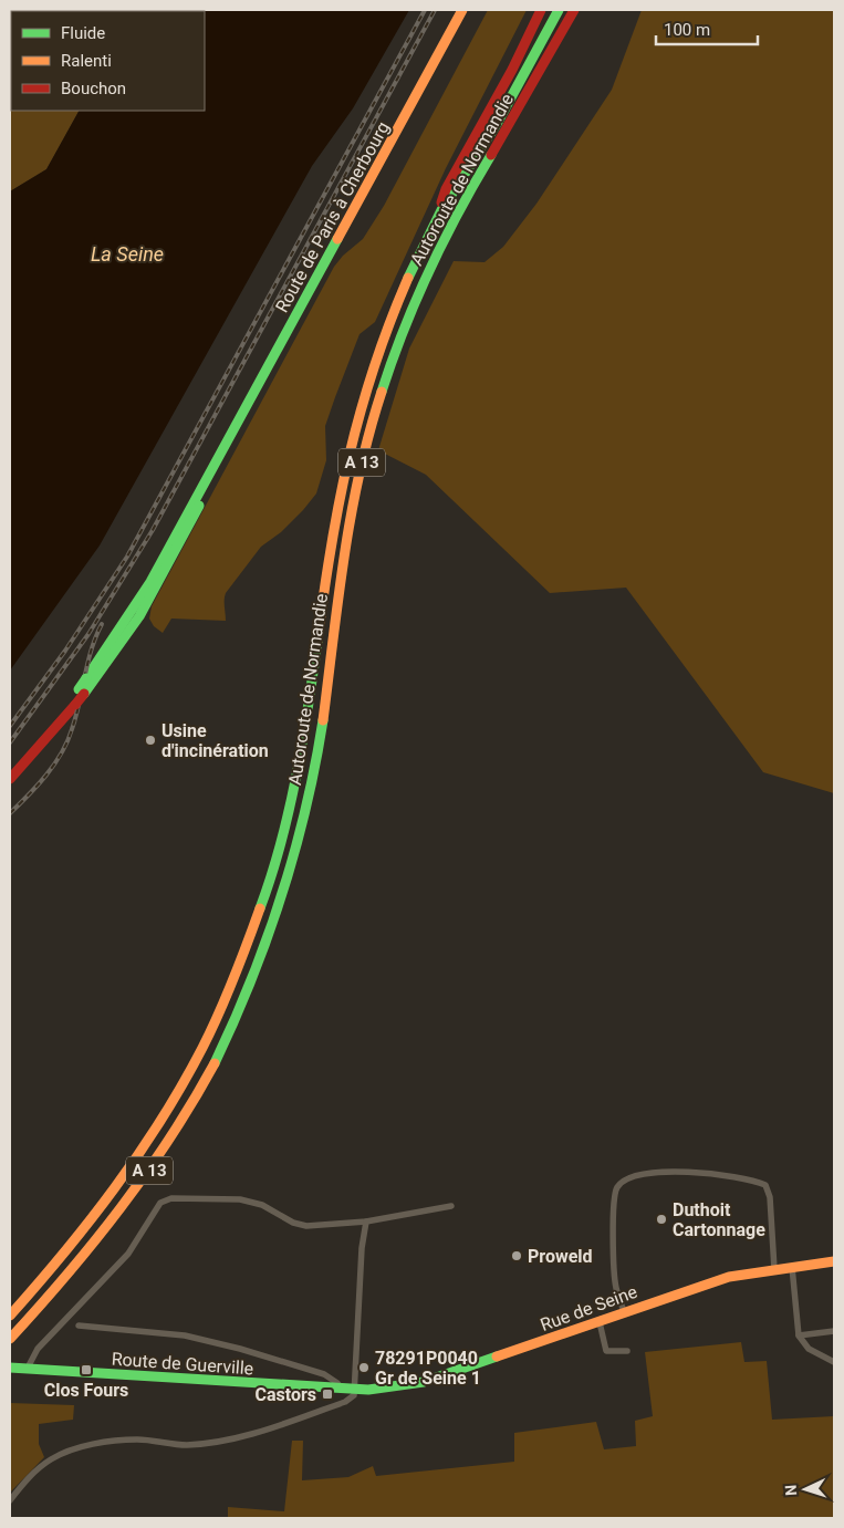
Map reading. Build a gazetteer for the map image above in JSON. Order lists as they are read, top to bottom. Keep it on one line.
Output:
{"streets":{"main road":["Autoroute de Normandie","Route de Paris à Cherbourg","A 13","Rue de Seine","Route de Guerville"]},"crossings":[["Rue de Seine","Route de Guerville"]],"water":["La Seine"],"places":{"other":["Usine d'incinération","Duthoit Cartonnage","Proweld","78291P0040 Gr de Seine 1"],"transit":["Clos Fours","Castors"]},"legend":["Fluide","Ralenti","Bouchon"],"scale_bar":"100 m","north":"left"}
